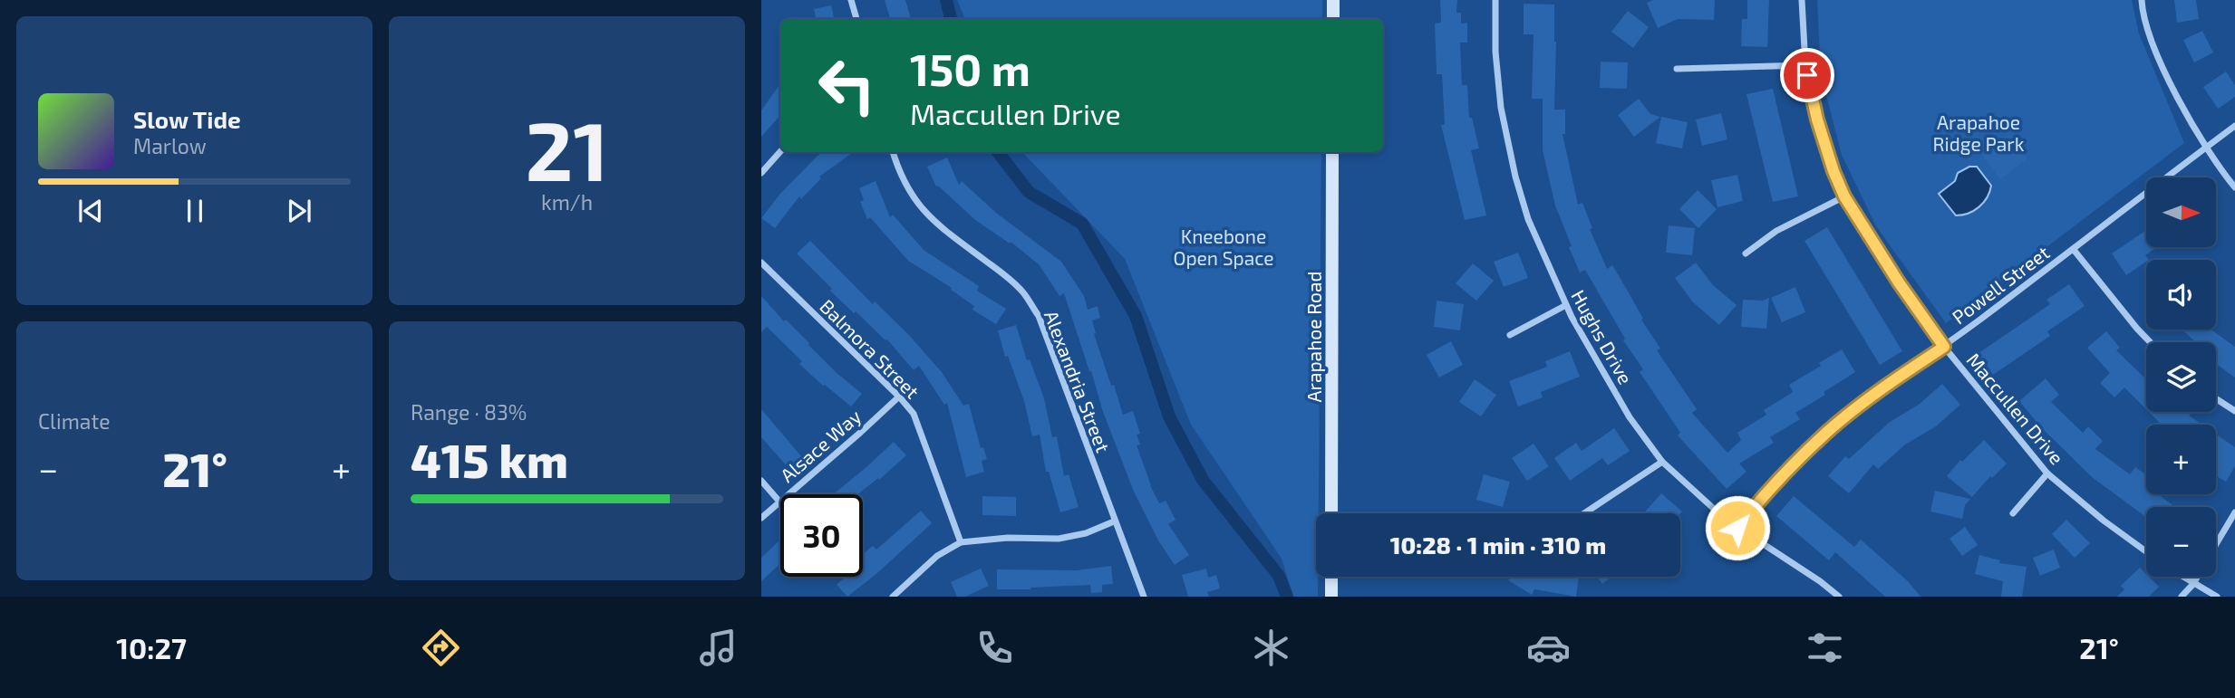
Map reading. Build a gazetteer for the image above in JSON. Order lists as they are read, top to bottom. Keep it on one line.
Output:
{"streets":{"main road":["Arapahoe Road"],"street":["Powell Street","Hughs Drive","Balmora Street","Alexandria Street","Maccullen Drive","Alsace Way"]},"crossings":[["Powell Street","Hughs Drive"],["Powell Street","Maccullen Drive"],["Balmora Street","Alsace Way"]],"parks":["Arapahoe Ridge Park","Kneebone Open Space"],"north":"right","page":{"tile":[["21","km/h"],"Climate",["Range · 83%","415 km"]],"turn":["150 m","Maccullen Drive"],"song":["Slow Tide","Marlow"],"map_buttons":["+","−"],"heat":["−","21°","+"],"limit":"30","trip":"10:28 · 1 min · 310 m","tabs":["10:27","21°"]}}
